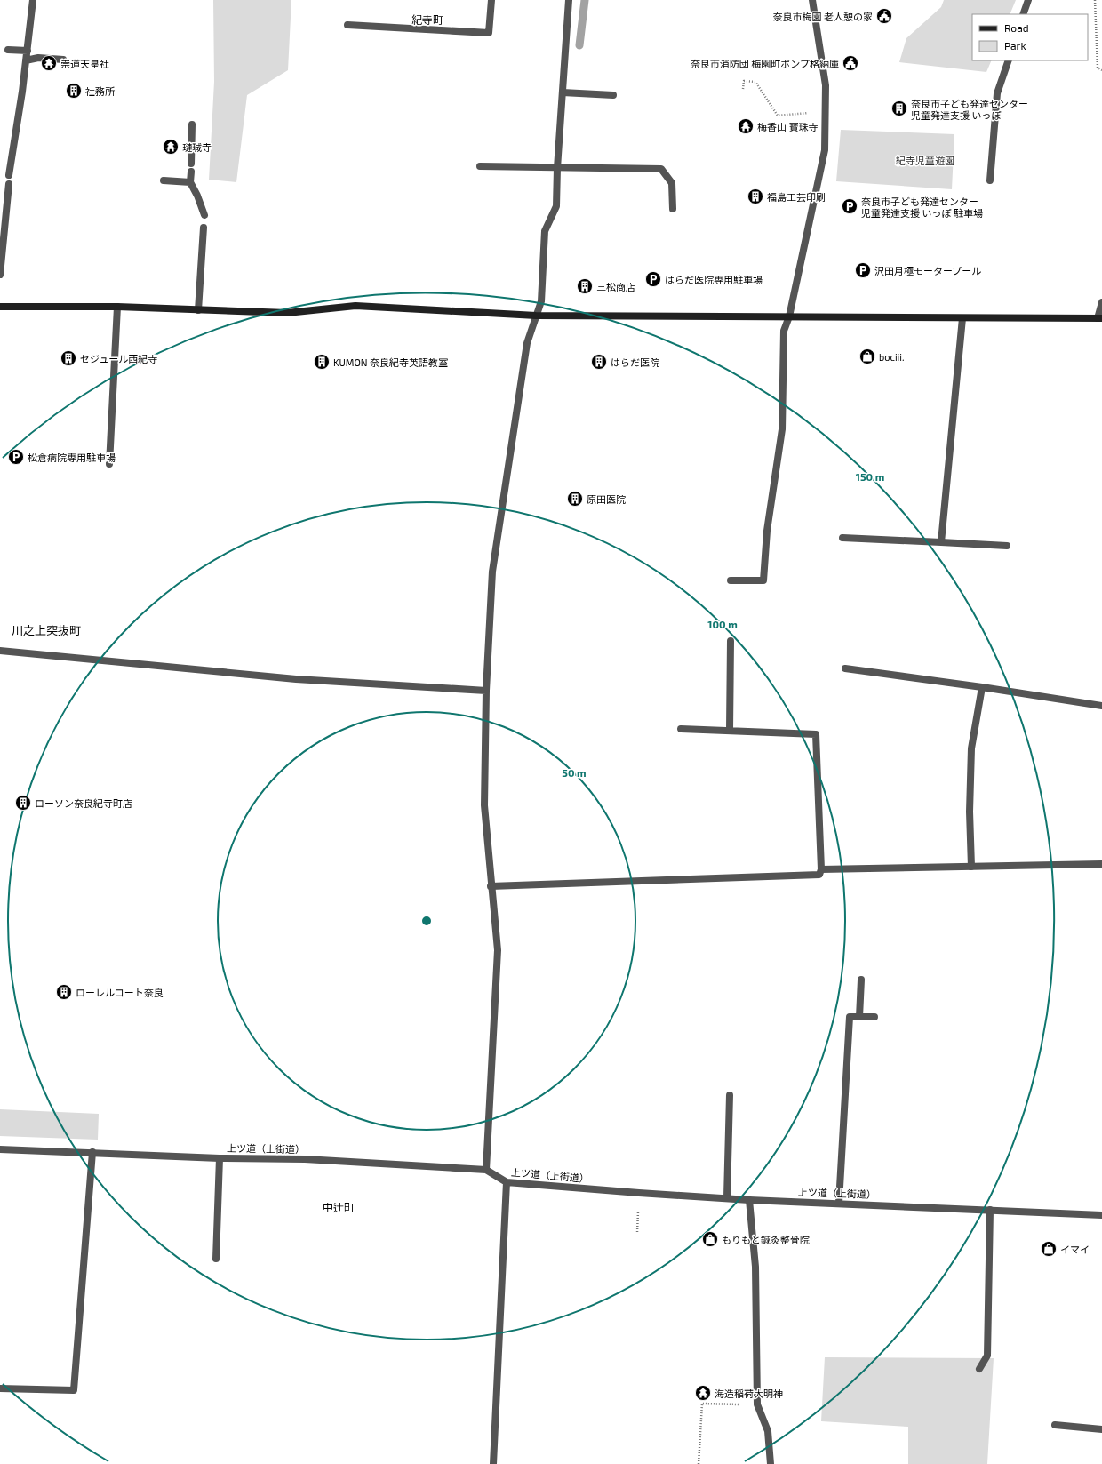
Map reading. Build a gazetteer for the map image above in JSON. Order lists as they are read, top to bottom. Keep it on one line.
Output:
{"streets":{"street":["上ツ道（上街道）"]},"districts":["紀寺町","川之上突抜町","中辻町"],"parks":["紀寺児童遊園"],"places":{"public building":["奈良市梅園 老人憩の家","奈良市消防団 梅園町ポンプ格納庫"],"temple":["崇道天皇社","梅香山 寳珠寺","璉珹寺","海造稲荷大明神"],"building":["社務所","奈良市子ども発達センター 児童発達支援 いっぽ","福島工芸印刷","三松商店","セジュール西紀寺","KUMON 奈良紀寺英語教室","はらだ医院","原田医院","ローソン奈良紀寺町店","ローレルコート奈良"],"parking":["奈良市子ども発達センター 児童発達支援 いっぽ 駐車場","沢田月極モータープール","はらだ医院専用駐車場","松倉病院専用駐車場"],"shop":["bociii.","もりもと鍼灸整骨院","イマイ"]},"legend":["Road","Park"],"rings":["150 m","100 m","50 m"]}
